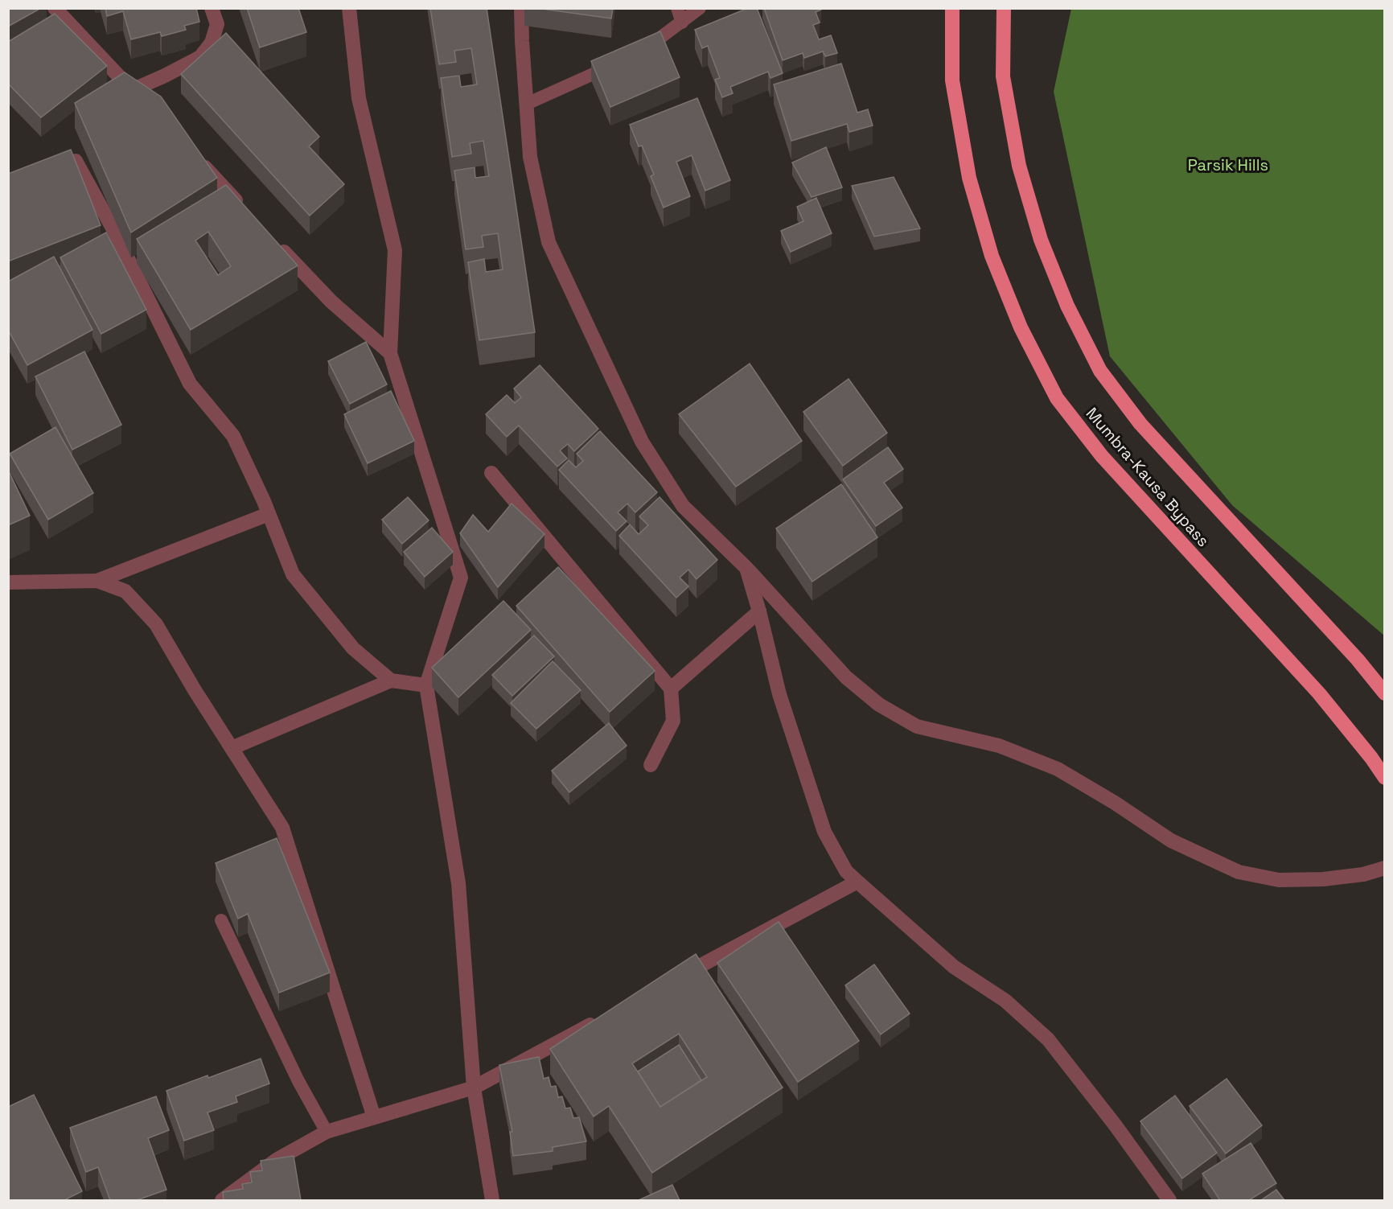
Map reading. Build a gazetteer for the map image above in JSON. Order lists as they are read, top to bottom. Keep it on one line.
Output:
{"streets":{"highway":["Mumbra-Kausa Bypass"]},"parks":["Parsik Hills"]}
